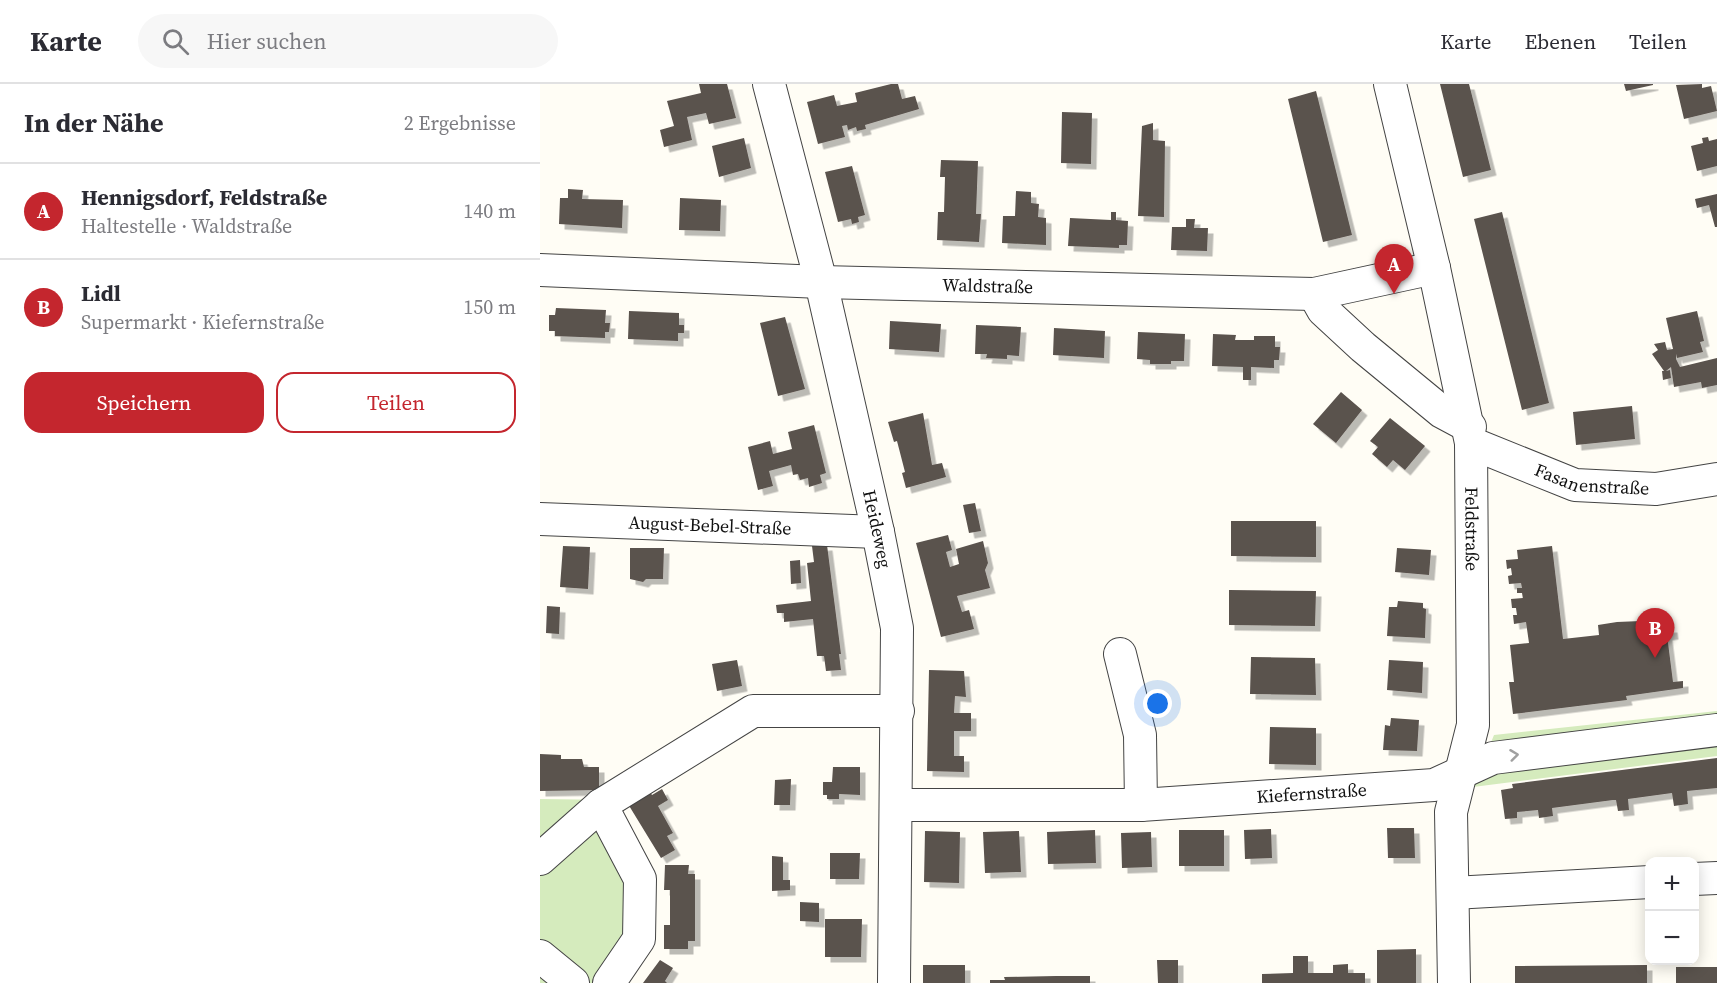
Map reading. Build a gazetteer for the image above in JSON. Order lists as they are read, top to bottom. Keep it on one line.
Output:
{"streets":{"street":["Waldstraße","Fasanenstraße","August-Bebel-Straße","Heideweg","Feldstraße","Kiefernstraße"]},"crossings":[["Waldstraße","Fasanenstraße"],["Waldstraße","Heideweg"],["Waldstraße","Feldstraße"],["Fasanenstraße","Feldstraße"],["August-Bebel-Straße","Heideweg"],["Heideweg","Kiefernstraße"],["Feldstraße","Kiefernstraße"]],"page":{"header":"Karte","search":"Hier suchen","nav":["Karte","Ebenen","Teilen"],"heading":["In der Nähe","2 Ergebnisse"],"list":[{"mark":"A","name":"Hennigsdorf, Feldstraße","note":"Haltestelle · Waldstraße","value":"140 m"},{"mark":"B","name":"Lidl","note":"Supermarkt · Kiefernstraße","value":"150 m"}],"pins":["A","B"],"buttons":["Speichern","Teilen"],"map_buttons":["+","−"]}}
